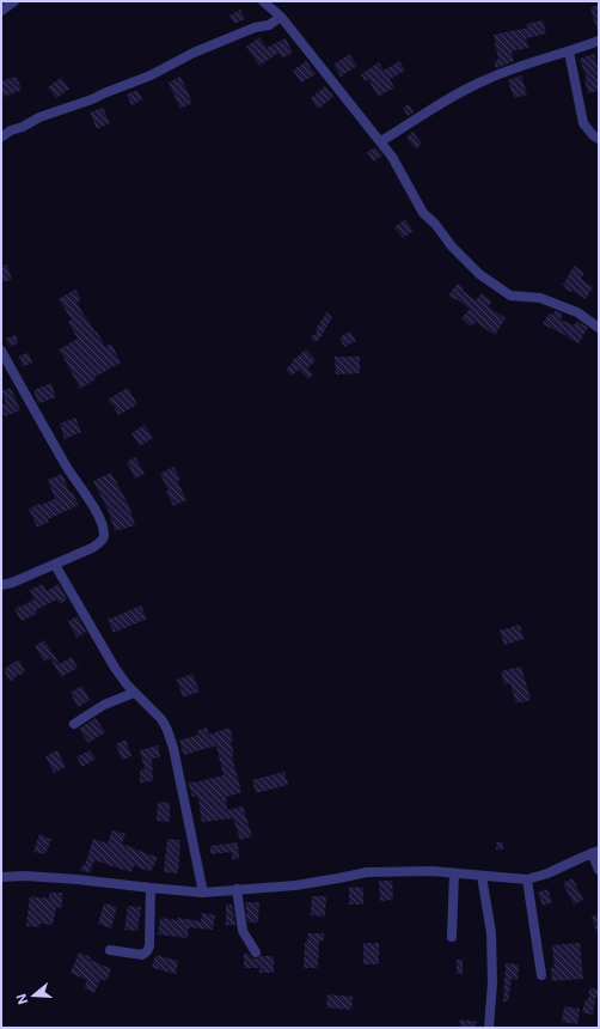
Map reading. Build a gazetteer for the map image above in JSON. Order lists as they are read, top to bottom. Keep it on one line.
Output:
{"north":"left"}
